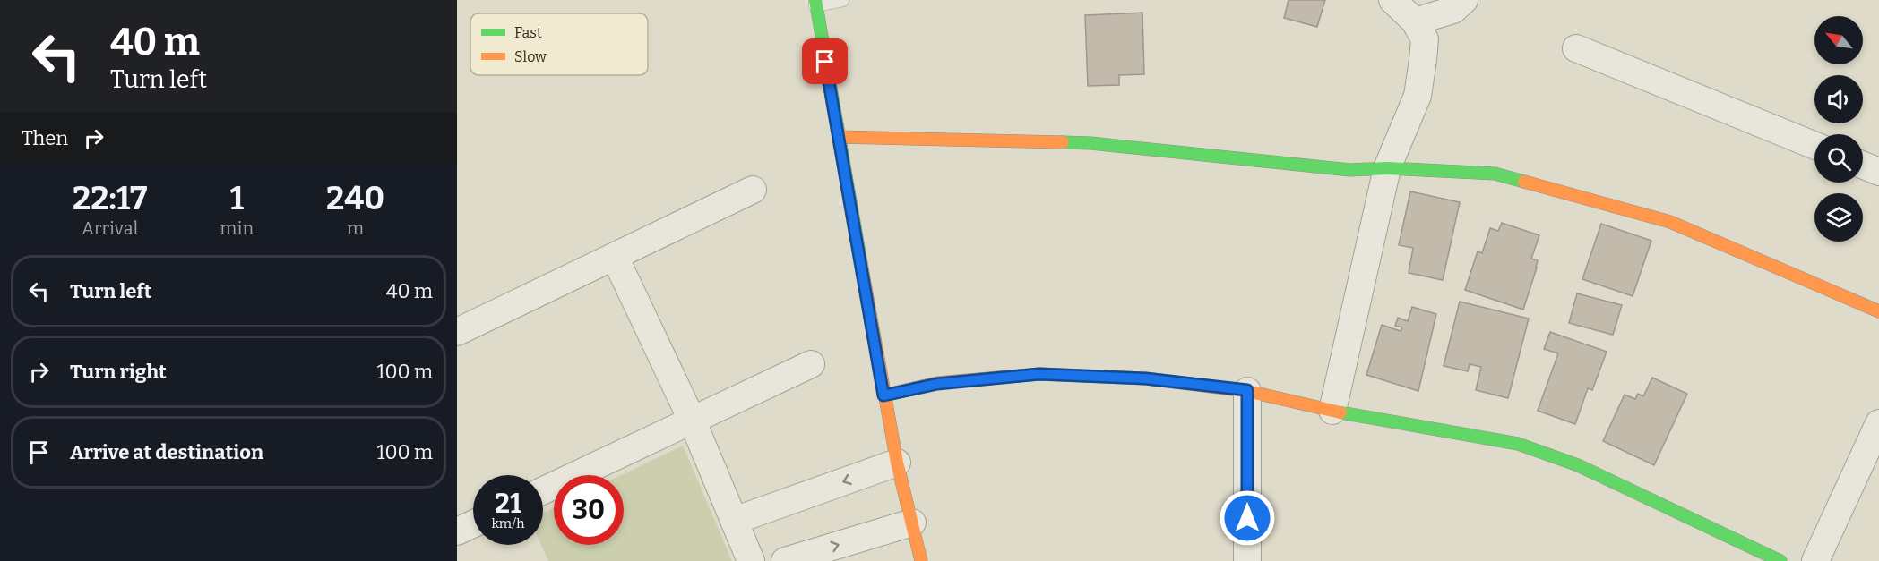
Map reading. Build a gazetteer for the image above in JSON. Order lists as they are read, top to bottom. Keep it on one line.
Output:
{"legend":["Fast","Slow"],"north":"top left","page":{"turn":["40 m","Turn left"],"then":"Then","eta":["22:17","Arrival","1","min","240","m"],"list":[{"name":"Turn left","value":"40 m"},{"name":"Turn right","value":"100 m"},{"name":"Arrive at destination","value":"100 m"}],"speed":"21 km/h","limit":"30"}}
